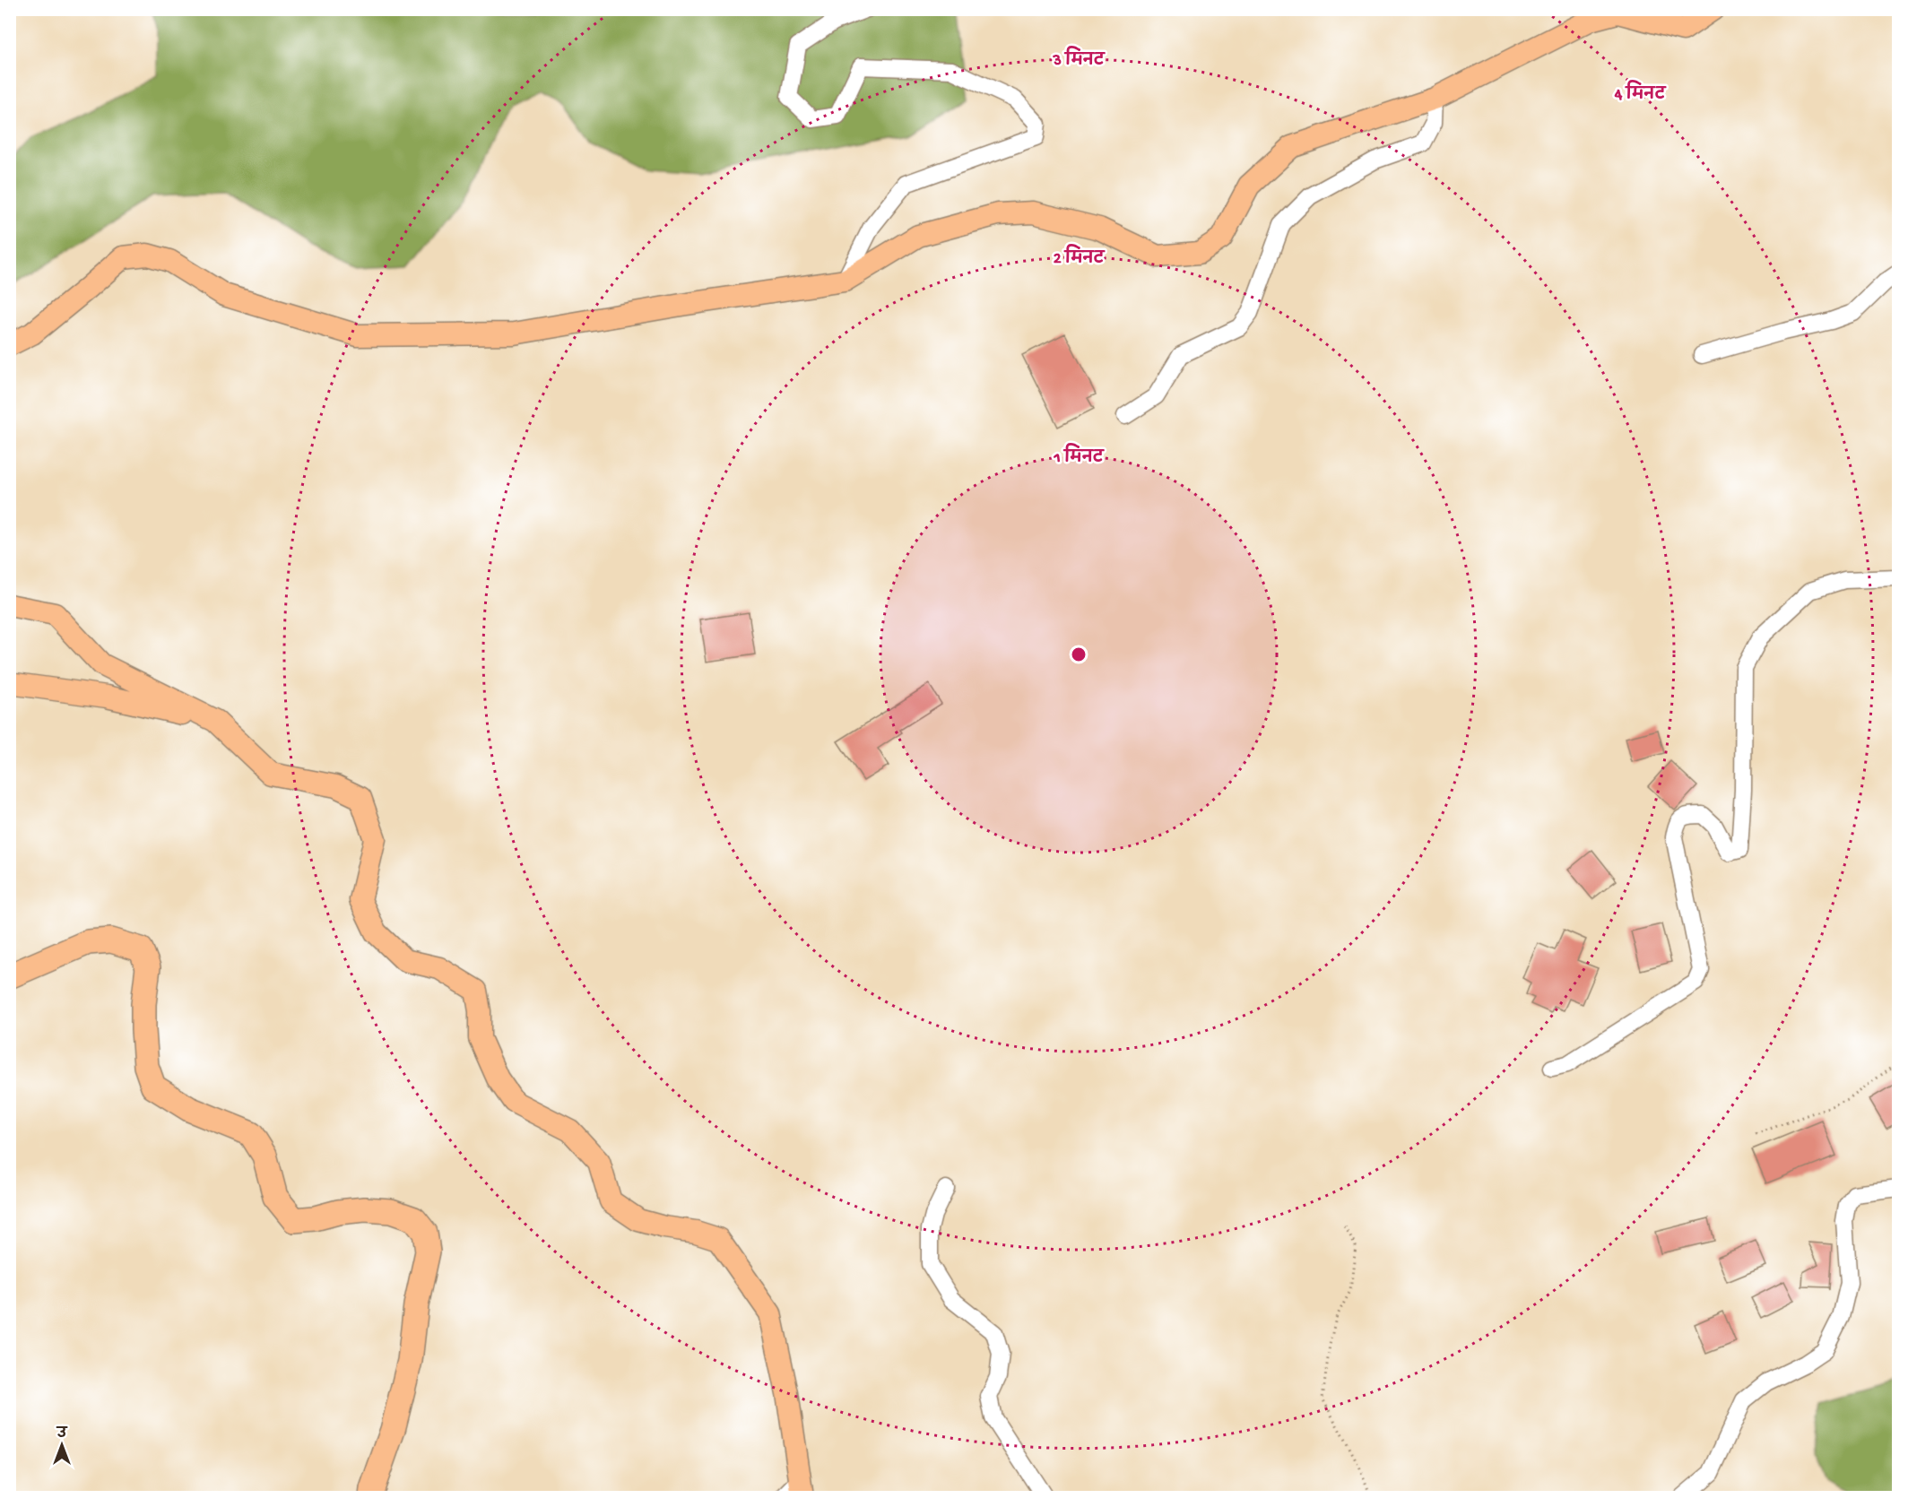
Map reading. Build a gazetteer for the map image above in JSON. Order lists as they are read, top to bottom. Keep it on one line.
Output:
{"north":"top","rings":["3 मिनट","4 मिनट","2 मिनट","1 मिनट"]}
